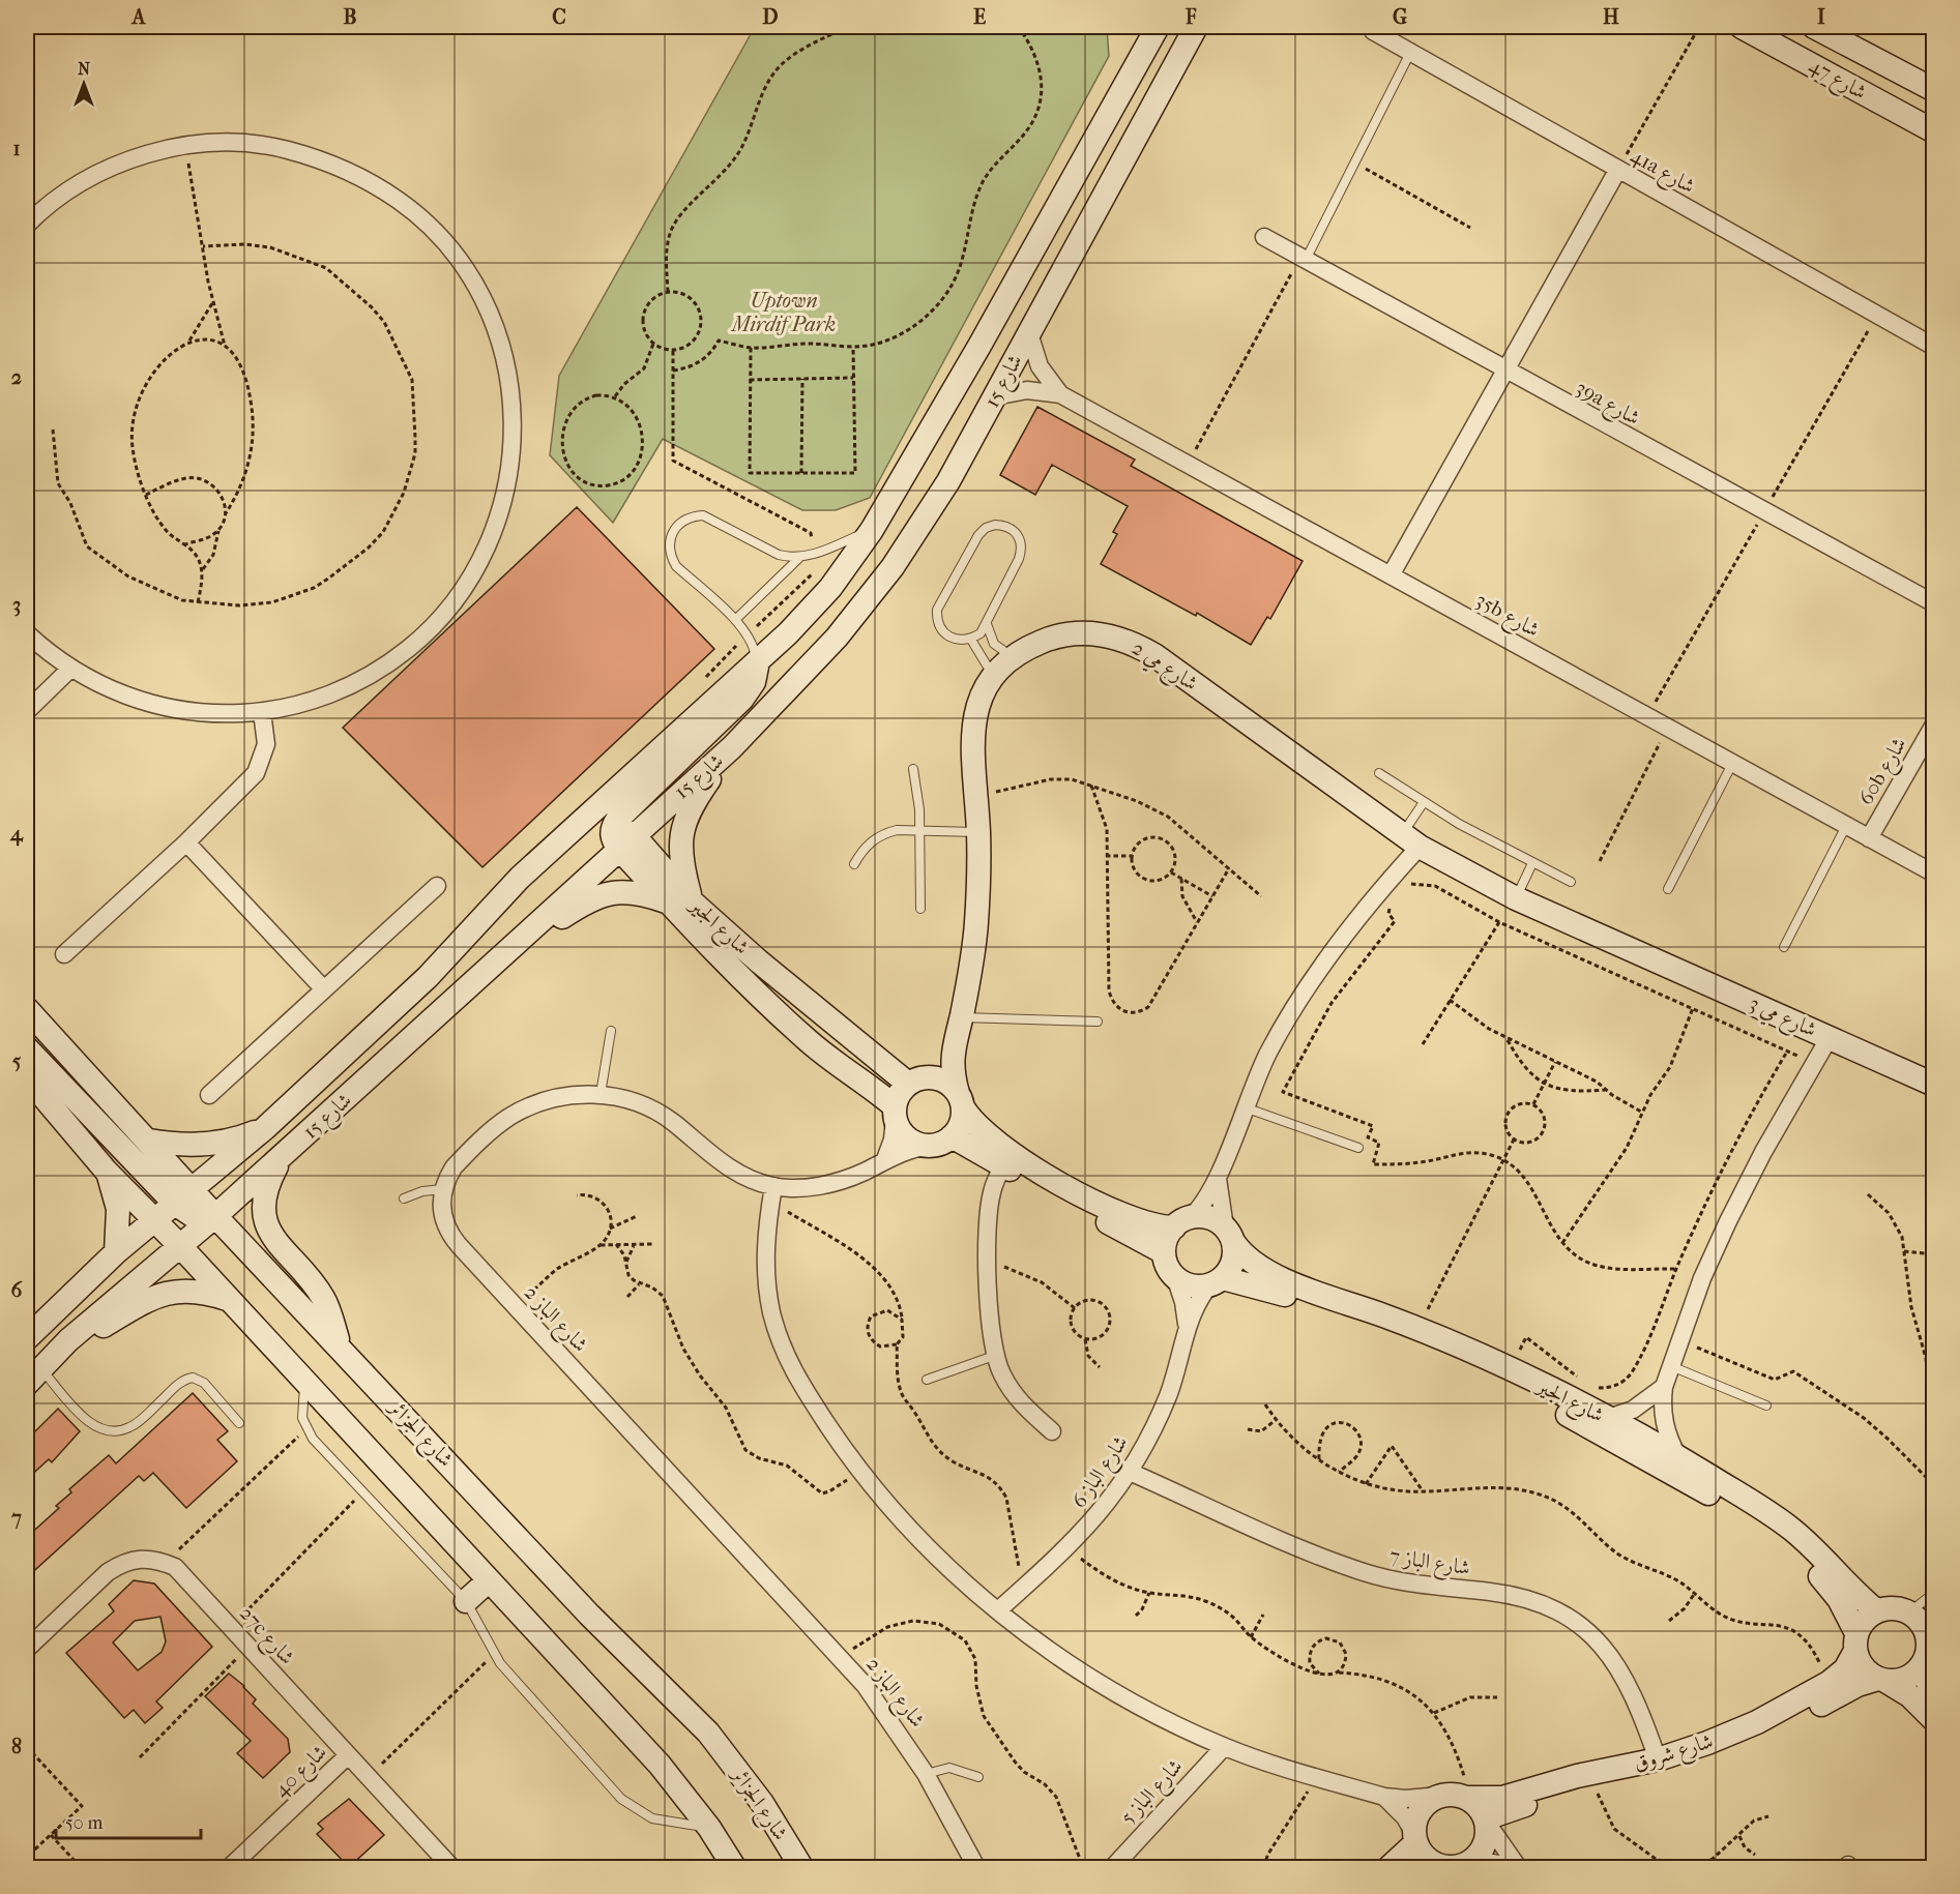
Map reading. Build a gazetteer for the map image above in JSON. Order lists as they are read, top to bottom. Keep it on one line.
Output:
{"streets":{"street":["شارع 47","41a شارع","شارع 15","39a شارع","35b شارع","شارع مي 2","60b شارع","شارع الجير","شارع مي 3","شارع الباز 2","شارع الجزائر","شارع الباز 6","شارع الباز 7","27c شارع","شارع شروق","شارع 40","شارع الباز 5"]},"crossings":[["شارع 15","35b شارع"],["شارع 15","شارع الجير"],["شارع 15","شارع الجزائر"],["35b شارع","60b شارع"],["شارع مي 2","شارع الجير"],["شارع مي 2","شارع مي 3"],["شارع الجير","شارع مي 3"],["شارع الجير","شارع الباز 6"],["شارع الجير","شارع شروق"],["شارع الباز 6","شارع الباز 7"],["شارع الباز 7","شارع شروق"],["27c شارع","شارع 40"]],"parks":["Uptown Mirdif Park"],"scale_bar":"50 m","north":"top","grid":{"columns":["A","B","C","D","E","F","G","H","I"],"rows":["1","2","3","4","5","6","7","8"]}}
